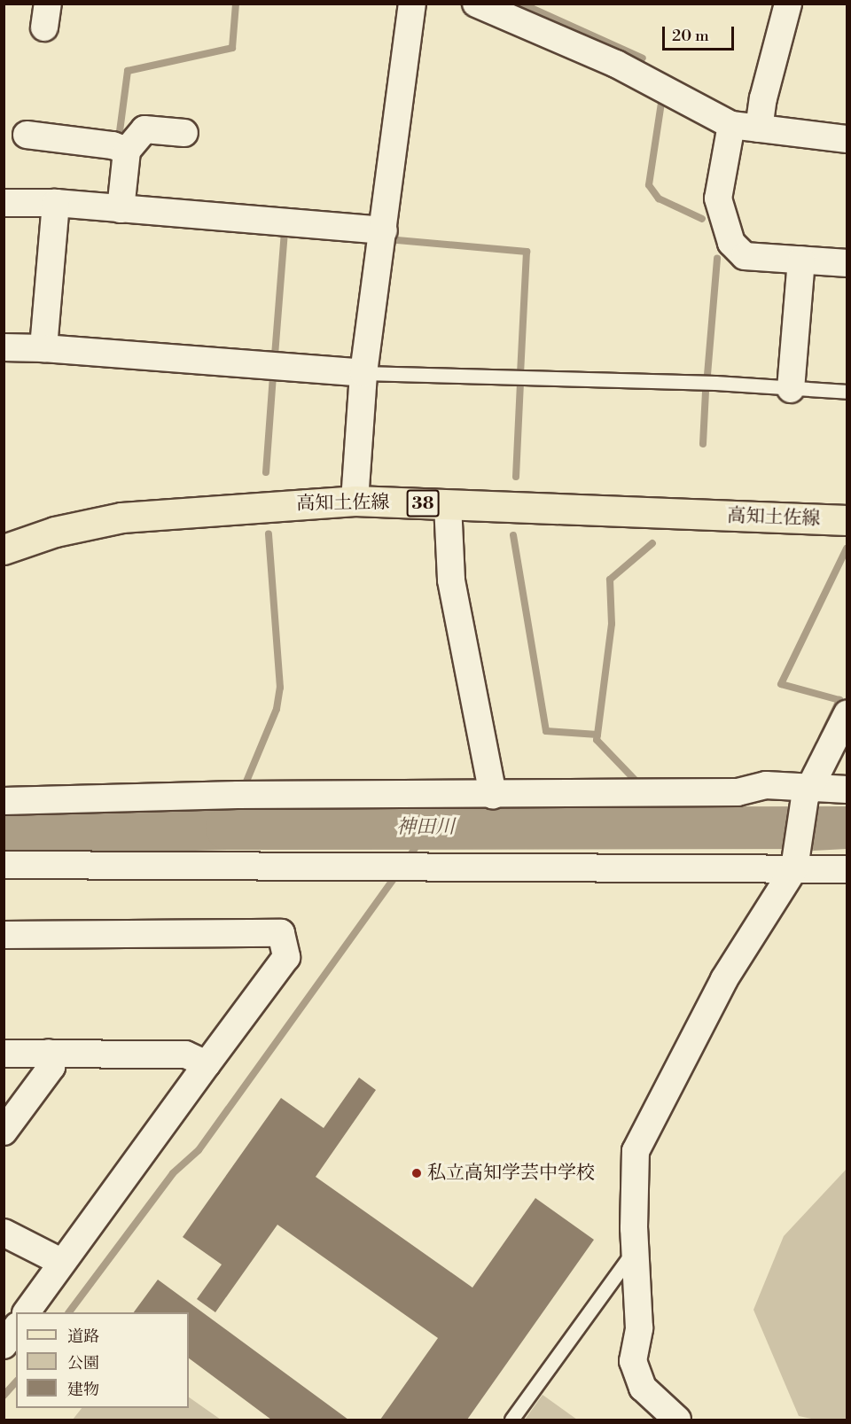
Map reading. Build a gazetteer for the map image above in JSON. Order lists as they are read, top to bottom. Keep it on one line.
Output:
{"streets":{"main road":["高知土佐線","38"]},"water":["神田川"],"places":["私立高知学芸中学校"],"legend":["道路","公園","建物"],"scale_bar":"20 m"}
